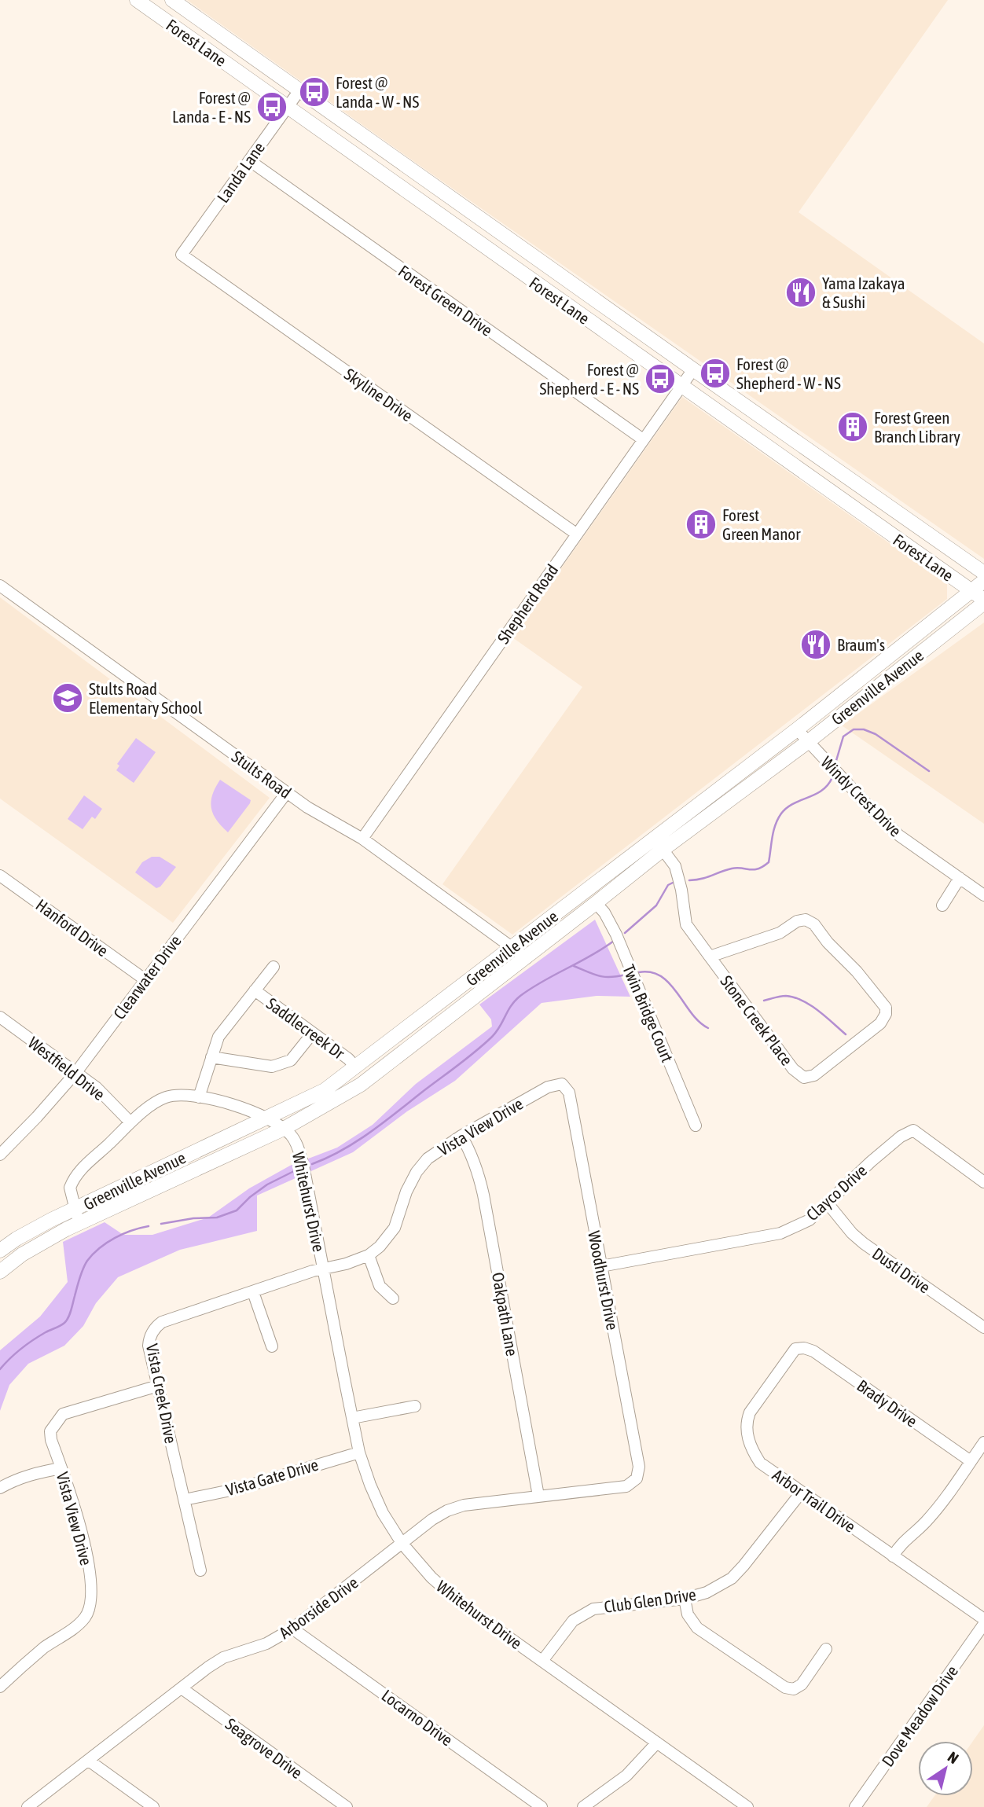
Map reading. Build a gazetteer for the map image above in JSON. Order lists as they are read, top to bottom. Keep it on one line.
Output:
{"streets":{"main road":["Forest Lane","Greenville Avenue"],"street":["Landa Lane","Forest Green Drive","Skyline Drive","Shepherd Road","Stults Road","Windy Crest Drive","Hanford Drive","Clearwater Drive","Twin Bridge Court","Stone Creek Place","Saddlecreek Dr","Westfield Drive","Vista View Drive","Clayco Drive","Whitehurst Drive","Dusti Drive","Woodhurst Drive","Oakpath Lane","Vista Creek Drive","Brady Drive","Vista Gate Drive","Arbor Trail Drive","Club Glen Drive","Arborside Drive","Dove Meadow Drive","Locarno Drive","Seagrove Drive"]},"crossings":[["Forest Lane","Landa Lane"],["Forest Lane","Shepherd Road"],["Forest Lane","Greenville Avenue"],["Landa Lane","Forest Green Drive"],["Landa Lane","Skyline Drive"],["Forest Green Drive","Shepherd Road"],["Skyline Drive","Shepherd Road"],["Shepherd Road","Stults Road"],["Greenville Avenue","Stults Road"],["Greenville Avenue","Windy Crest Drive"],["Greenville Avenue","Twin Bridge Court"],["Greenville Avenue","Stone Creek Place"],["Greenville Avenue","Saddlecreek Dr"],["Greenville Avenue","Whitehurst Drive"],["Stults Road","Clearwater Drive"],["Hanford Drive","Clearwater Drive"],["Clearwater Drive","Westfield Drive"],["Westfield Drive","Whitehurst Drive"],["Vista View Drive","Whitehurst Drive"],["Vista View Drive","Woodhurst Drive"],["Vista View Drive","Oakpath Lane"],["Vista View Drive","Vista Creek Drive"],["Clayco Drive","Dusti Drive"],["Clayco Drive","Woodhurst Drive"],["Whitehurst Drive","Vista Creek Drive"],["Whitehurst Drive","Vista Gate Drive"],["Whitehurst Drive","Club Glen Drive"],["Whitehurst Drive","Arborside Drive"],["Woodhurst Drive","Arborside Drive"],["Oakpath Lane","Arborside Drive"],["Vista Creek Drive","Vista Gate Drive"],["Brady Drive","Arbor Trail Drive"],["Arbor Trail Drive","Club Glen Drive"],["Arborside Drive","Locarno Drive"],["Arborside Drive","Seagrove Drive"]],"places":{"bus stop":["Forest @ Landa - W - NS","Forest @ Landa - E - NS","Forest @ Shepherd - W - NS","Forest @ Shepherd - E - NS"],"restaurant":["Yama Izakaya & Sushi","Braum's"],"building":["Forest Green Branch Library","Forest Green Manor"],"school or university":["Stults Road Elementary School"]},"north":"top right"}
